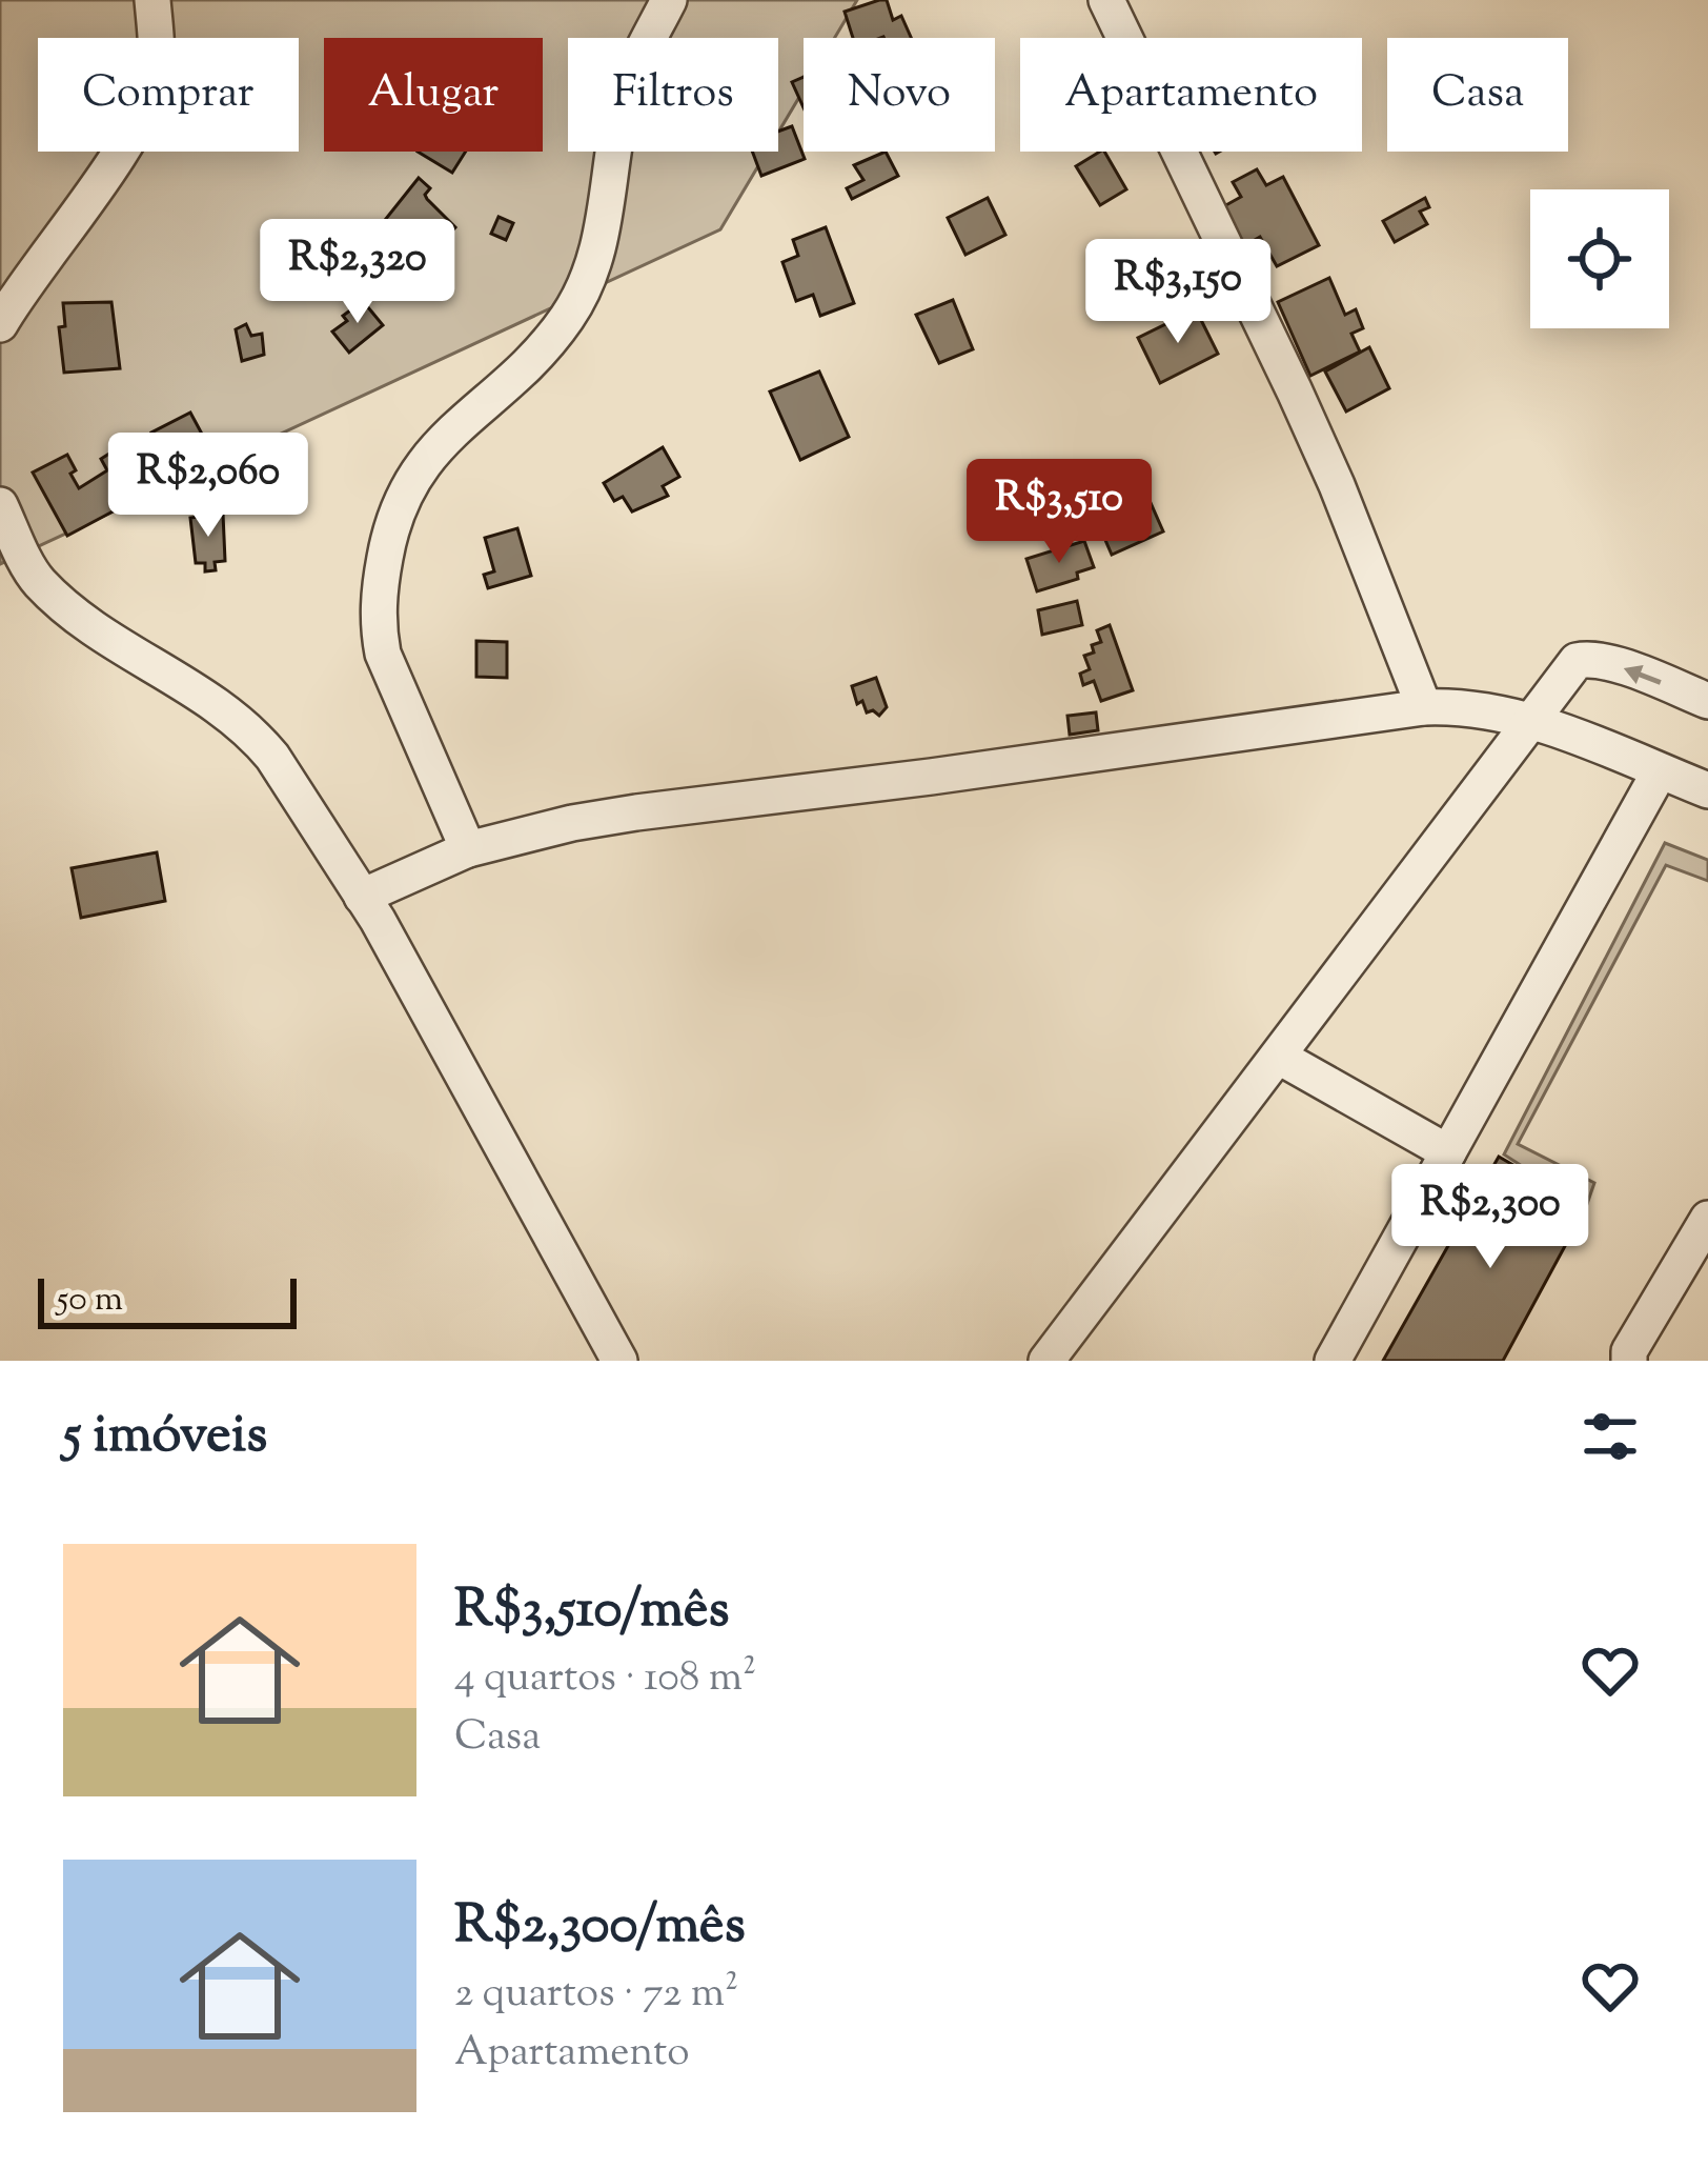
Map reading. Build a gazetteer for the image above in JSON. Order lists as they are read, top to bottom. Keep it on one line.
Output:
{"scale_bar":"50 m","page":{"chip":["Comprar","Alugar","Filtros","Novo","Apartamento","Casa"],"price":["R$2,320","R$3,150","R$2,060","R$3,510","R$2,300"],"scale":"50 m","heading":"5 imóveis","list":[{"name":"R$3,510/mês","note":"4 quartos · 108 m² · Casa"},{"name":"R$2,300/mês","note":"2 quartos · 72 m² · Apartamento"}]}}
